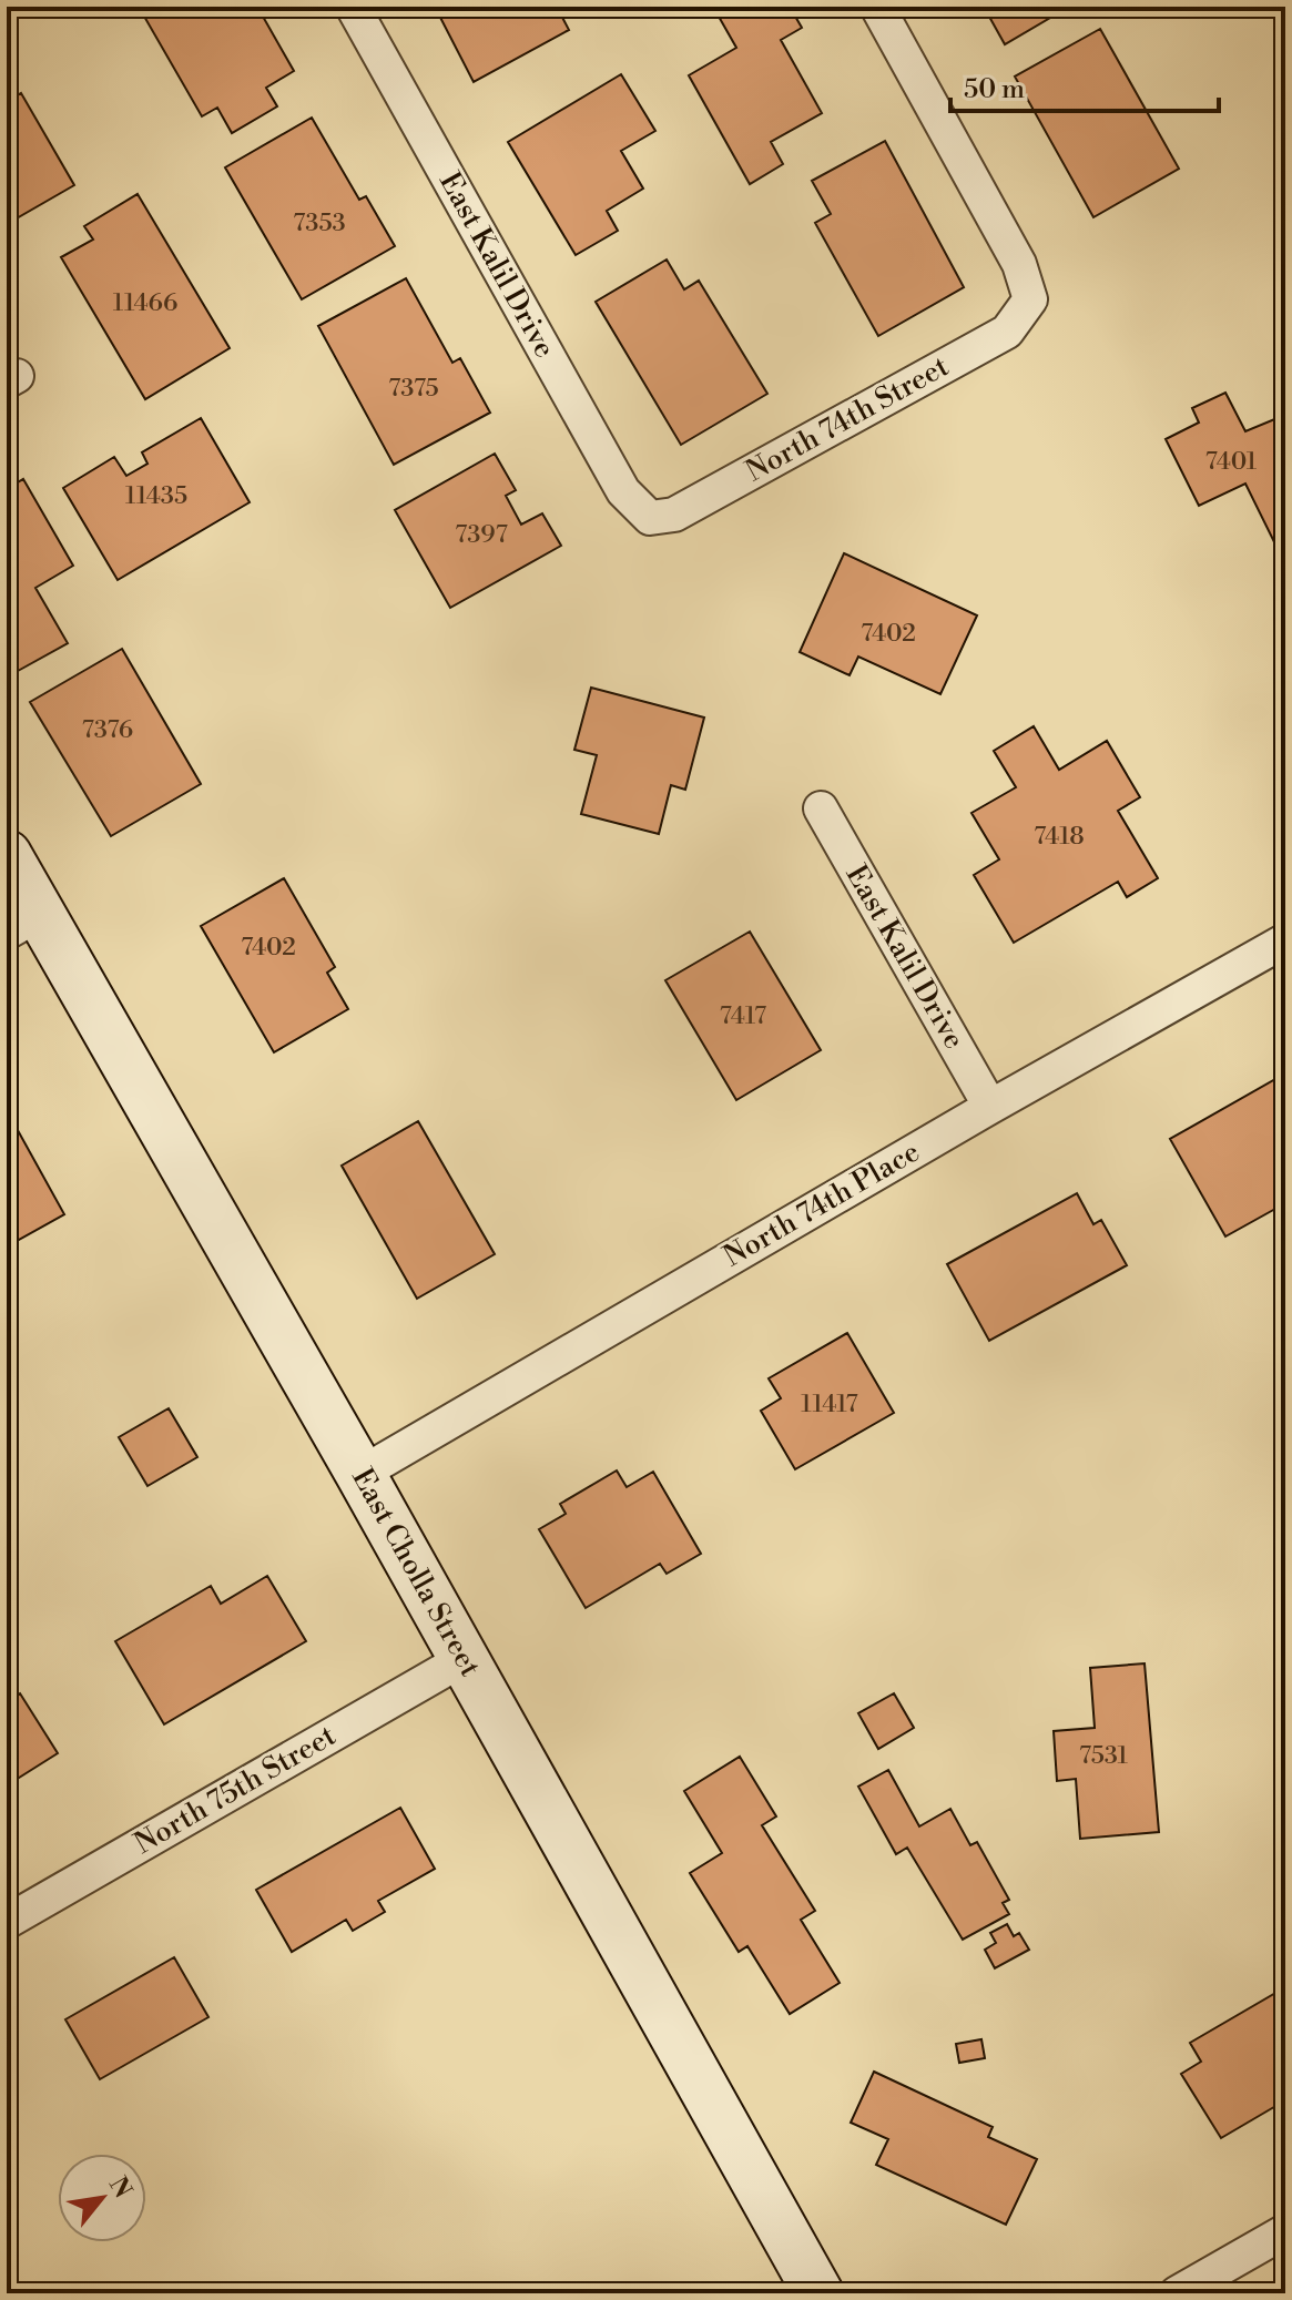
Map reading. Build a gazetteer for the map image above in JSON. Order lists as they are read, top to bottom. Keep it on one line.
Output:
{"streets":{"street":["East Kalil Drive","North 74th Street","North 74th Place","East Cholla Street","North 75th Street"]},"crossings":[["East Kalil Drive","North 74th Street"],["East Kalil Drive","North 74th Place"],["North 74th Place","East Cholla Street"],["East Cholla Street","North 75th Street"]],"house_numbers":["7353","11466","7375","7401","11435","7397","7402","7376","7418","7402","7417","11417","7531"],"scale_bar":"50 m","north":"top right"}
